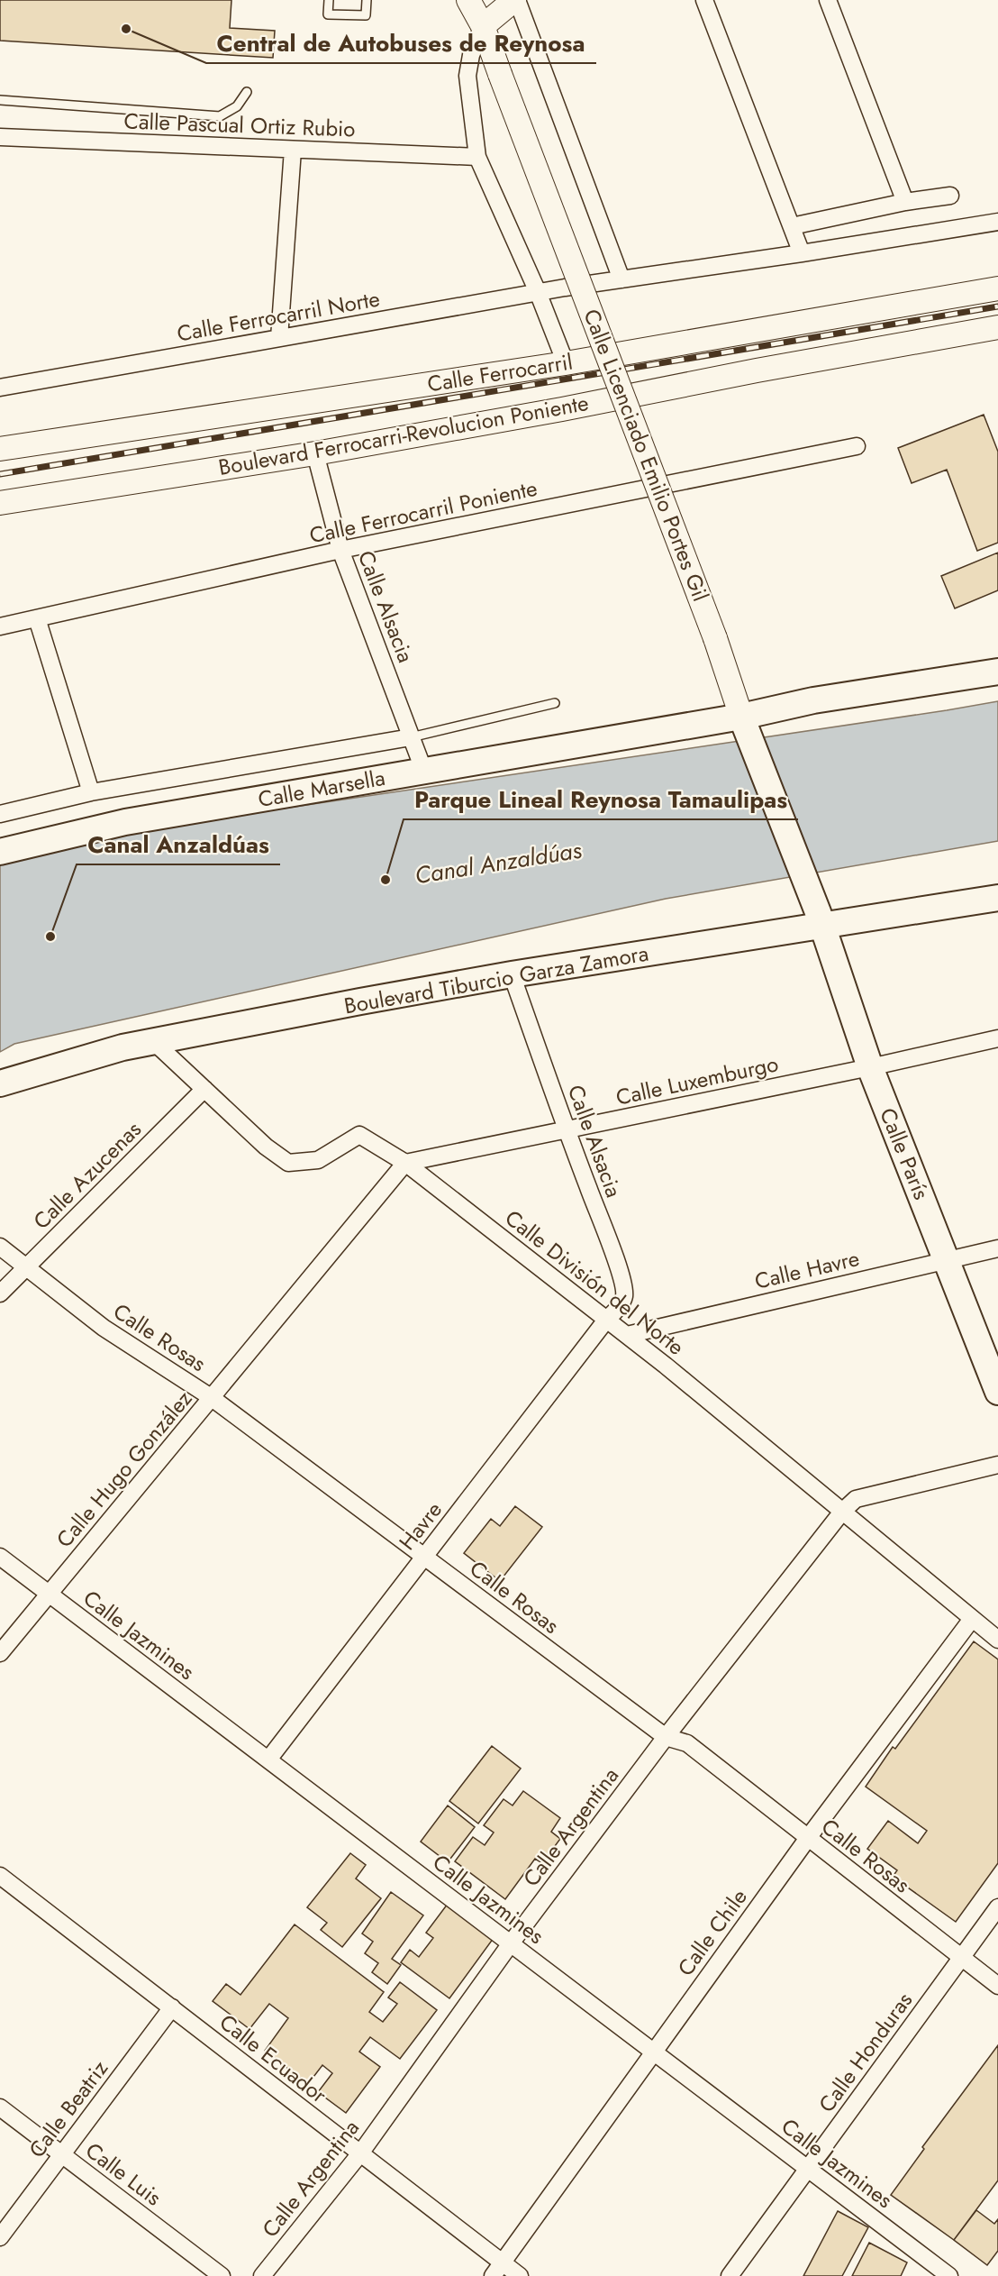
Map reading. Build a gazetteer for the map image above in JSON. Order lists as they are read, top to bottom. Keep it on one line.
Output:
{"streets":{"main road":["Calle Licenciado Emilio Portes Gil","Calle Marsella","Boulevard Tiburcio Garza Zamora","Calle París"],"street":["Calle Pascual Ortiz Rubio","Calle Ferrocarril Norte","Calle Ferrocarril","Boulevard Ferrocarri-Revolucion Poniente","Calle Ferrocarril Poniente","Calle Alsacia","Calle Luxemburgo","Calle Azucenas","Calle Havre","Calle División del Norte","Calle Rosas","Calle Hugo González","Havre","Calle Jazmines","Calle Argentina","Calle Chile","Calle Honduras","Calle Ecuador","Calle Beatriz","Calle Luis"]},"crossings":[["Boulevard Ferrocarri-Revolucion Poniente","Calle Alsacia"],["Calle Licenciado Emilio Portes Gil","Calle Marsella"],["Calle Licenciado Emilio Portes Gil","Boulevard Tiburcio Garza Zamora"],["Calle Licenciado Emilio Portes Gil","Calle París"],["Calle Ferrocarril Poniente","Calle Alsacia"],["Calle Alsacia","Calle Marsella"],["Calle Alsacia","Boulevard Tiburcio Garza Zamora"],["Calle Alsacia","Calle Luxemburgo"],["Calle Alsacia","Calle División del Norte"],["Calle Alsacia","Havre"],["Boulevard Tiburcio Garza Zamora","Calle París"],["Boulevard Tiburcio Garza Zamora","Calle División del Norte"],["Calle Luxemburgo","Calle París"],["Calle Luxemburgo","Calle División del Norte"],["Calle Luxemburgo","Calle Hugo González"],["Calle París","Calle Havre"],["Calle Azucenas","Calle División del Norte"],["Calle Azucenas","Calle Rosas"],["Calle Havre","Calle División del Norte"],["Calle División del Norte","Calle Hugo González"],["Calle División del Norte","Havre"],["Calle División del Norte","Calle Argentina"],["Calle División del Norte","Calle Chile"],["Calle Rosas","Calle Hugo González"],["Calle Rosas","Havre"],["Calle Rosas","Calle Argentina"],["Calle Rosas","Calle Chile"],["Calle Rosas","Calle Honduras"],["Calle Hugo González","Calle Jazmines"],["Havre","Calle Jazmines"],["Calle Jazmines","Calle Argentina"],["Calle Jazmines","Calle Chile"],["Calle Jazmines","Calle Honduras"],["Calle Argentina","Calle Ecuador"],["Calle Chile","Calle Ecuador"],["Calle Ecuador","Calle Beatriz"],["Calle Beatriz","Calle Luis"]],"water":["Canal Anzaldúas"],"places":["Central de Autobuses de Reynosa","Parque Lineal Reynosa Tamaulipas","Canal Anzaldúas"]}
